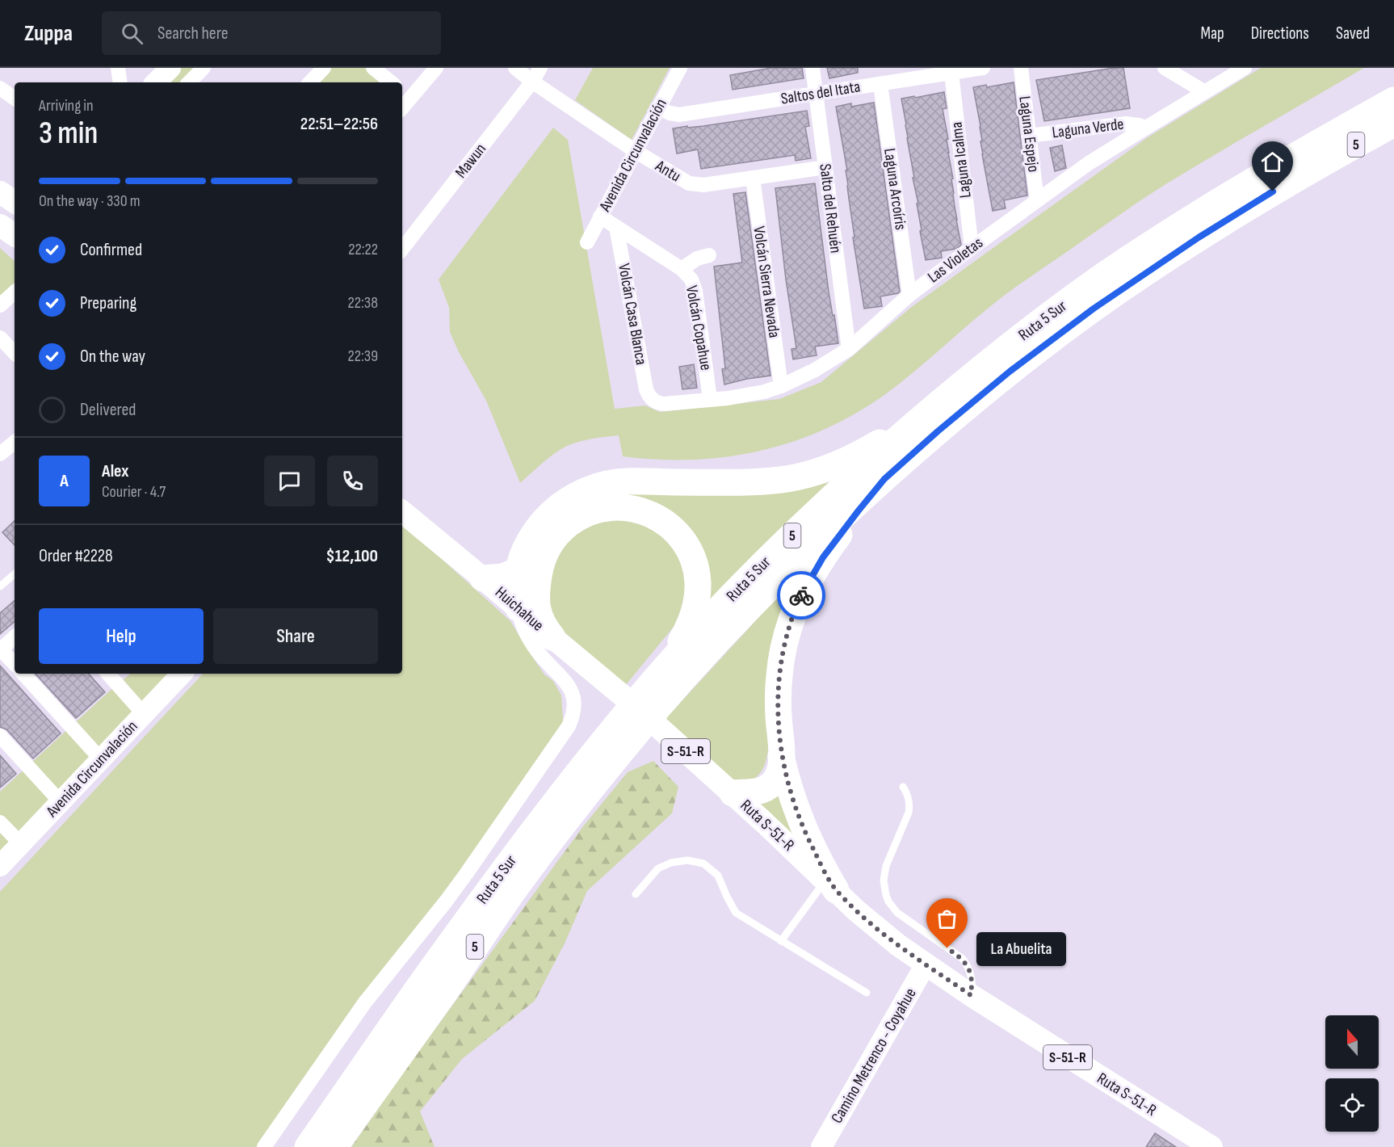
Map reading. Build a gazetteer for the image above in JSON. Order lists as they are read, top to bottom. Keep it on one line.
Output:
{"streets":{"highway":["5","Ruta 5 Sur"],"main road":["Avenida Circunvalación","Huichahue","S-51-R","Ruta S-51-R","Camino Metrenco - Coyahue"],"street":["Saltos del Itata","Laguna Verde","Laguna Espejo","Laguna Icalma","Mawun","Antu","Laguna Arcoíris","Salto del Rehuén","Las Violetas","Volcán Sierra Nevada","Volcán Casa Blanca","Volcán Copahue"]},"crossings":[["Saltos del Itata","Avenida Circunvalación"],["Saltos del Itata","Laguna Icalma"],["Saltos del Itata","Laguna Arcoíris"],["Saltos del Itata","Salto del Rehuén"],["Laguna Verde","Laguna Espejo"],["Laguna Verde","Las Violetas"],["Laguna Espejo","Las Violetas"],["Avenida Circunvalación","Antu"],["Avenida Circunvalación","Volcán Copahue"],["Laguna Icalma","Las Violetas"],["Mawun","Antu"],["Antu","Salto del Rehuén"],["Antu","Volcán Sierra Nevada"],["Laguna Arcoíris","Las Violetas"],["Salto del Rehuén","Las Violetas"],["Las Violetas","Volcán Sierra Nevada"],["Las Violetas","Volcán Casa Blanca"],["Las Violetas","Volcán Copahue"],["Volcán Casa Blanca","Volcán Copahue"],["Huichahue","Ruta S-51-R"],["Ruta S-51-R","Camino Metrenco - Coyahue"]],"places":["La Abuelita"],"north":"top","page":{"header":"Zuppa","search":"Search here","nav":["Map","Directions","Saved"],"heading":["3 min","Arriving in","22:51–22:56"],"panel":["Alex","Courier · 4.7","Order #2228","$12,100"],"bar":"On the way · 330 m","list":[["Confirmed","22:22"],["Preparing","22:38"],["On the way","22:39"],"Delivered"],"round":"A","buttons":["Help","Share"],"bubble":"La Abuelita"}}
